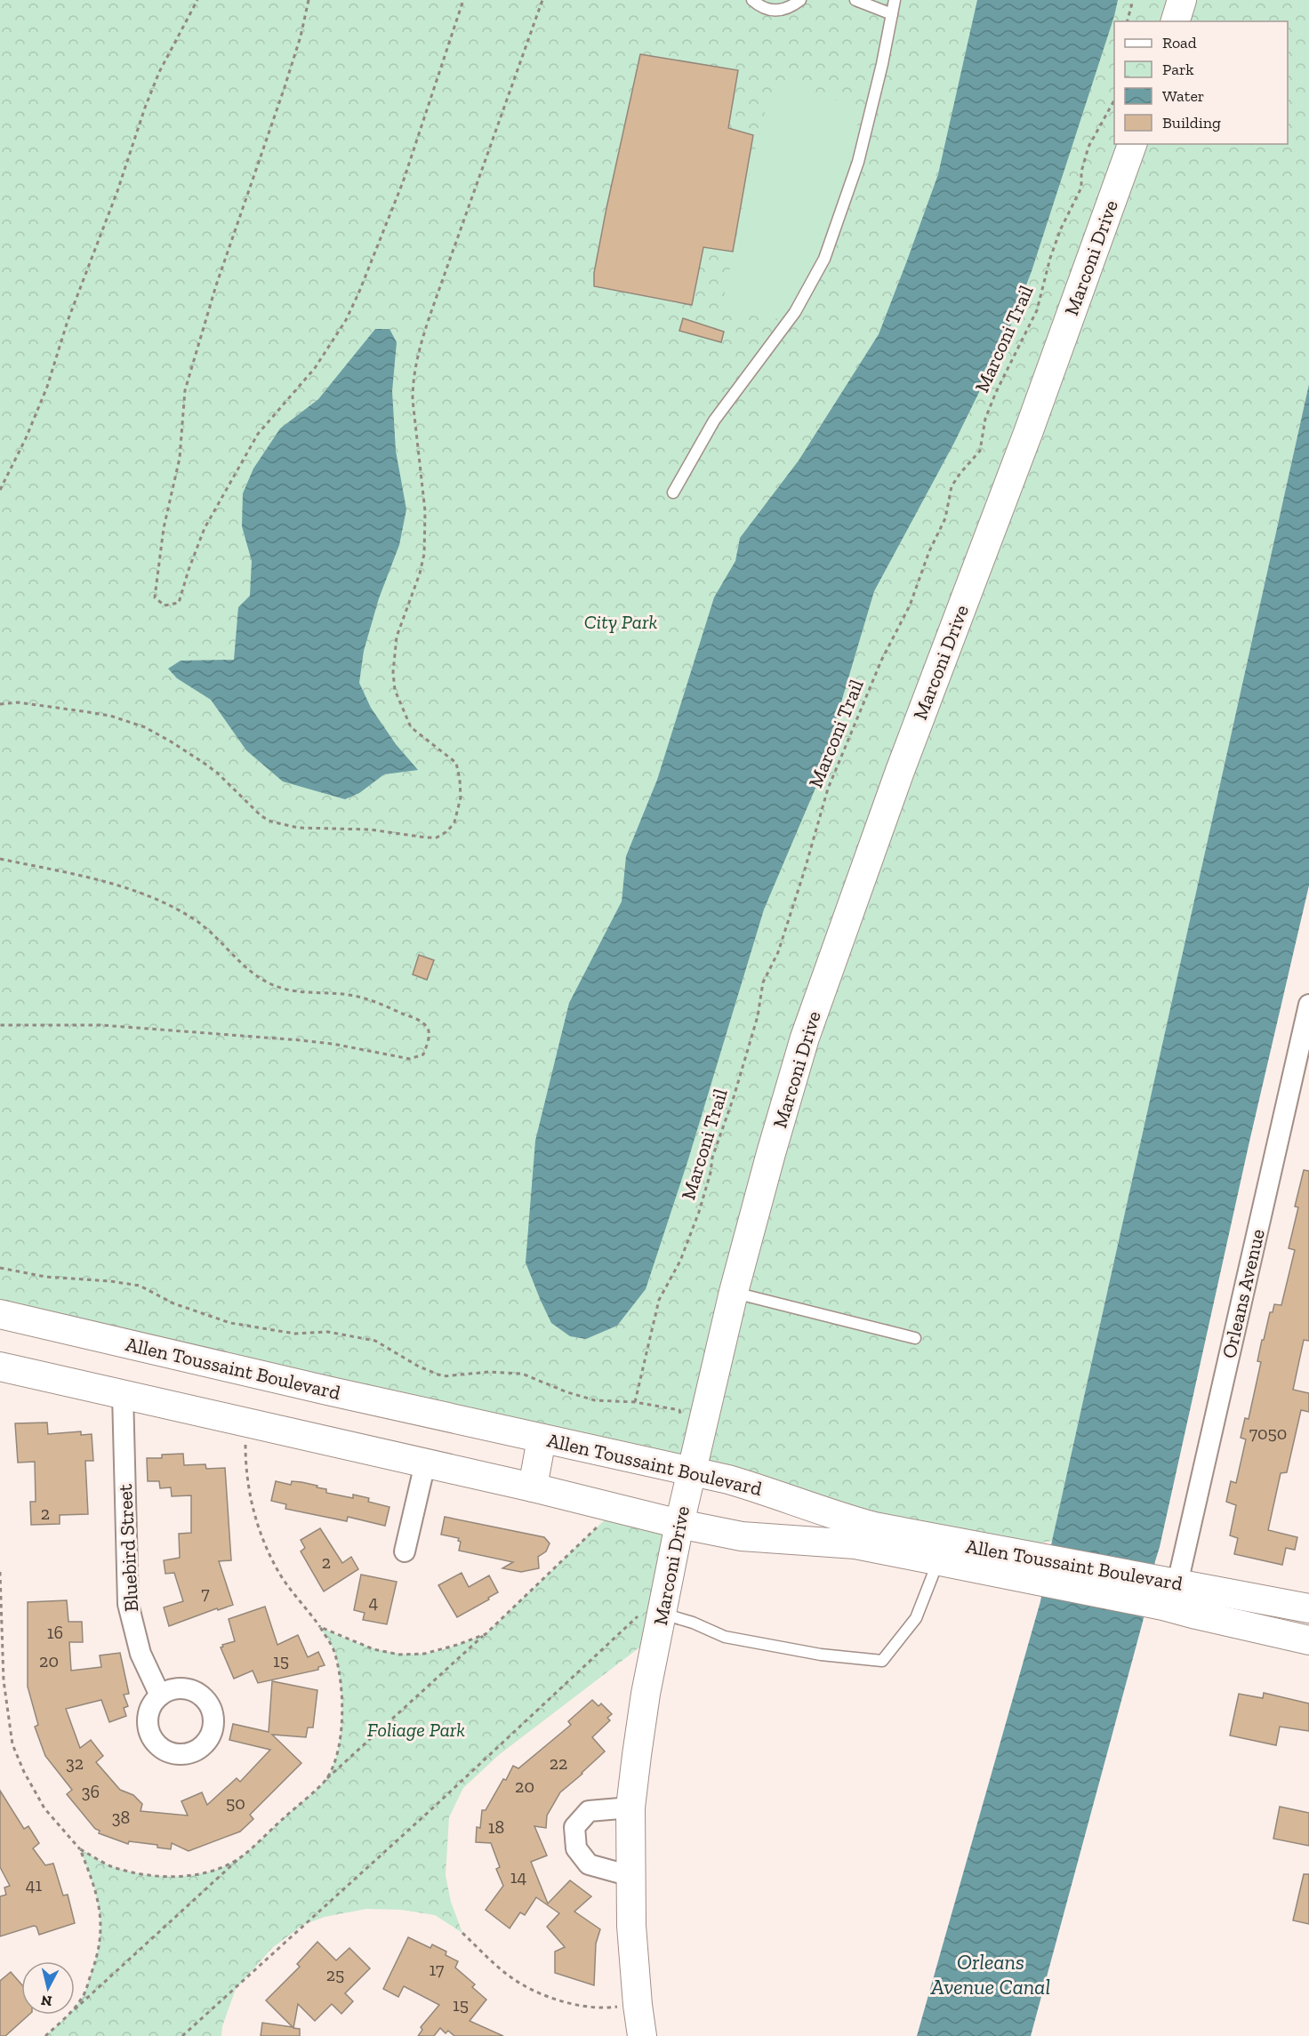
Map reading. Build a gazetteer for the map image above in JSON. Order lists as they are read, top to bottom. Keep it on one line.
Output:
{"streets":{"main road":["Marconi Drive","Allen Toussaint Boulevard"],"street":["Orleans Avenue","Bluebird Street"],"path":["Marconi Trail"]},"crossings":[["Marconi Drive","Allen Toussaint Boulevard"],["Orleans Avenue","Allen Toussaint Boulevard"],["Allen Toussaint Boulevard","Bluebird Street"]],"water":["Orleans Avenue Canal"],"parks":["City Park","Foliage Park"],"house_numbers":["7050","2","2","7","4","16","20","15","32","22","20","36","50","38","18","14","41","17","25","15"],"legend":["Road","Park","Water","Building"],"north":"bottom"}
